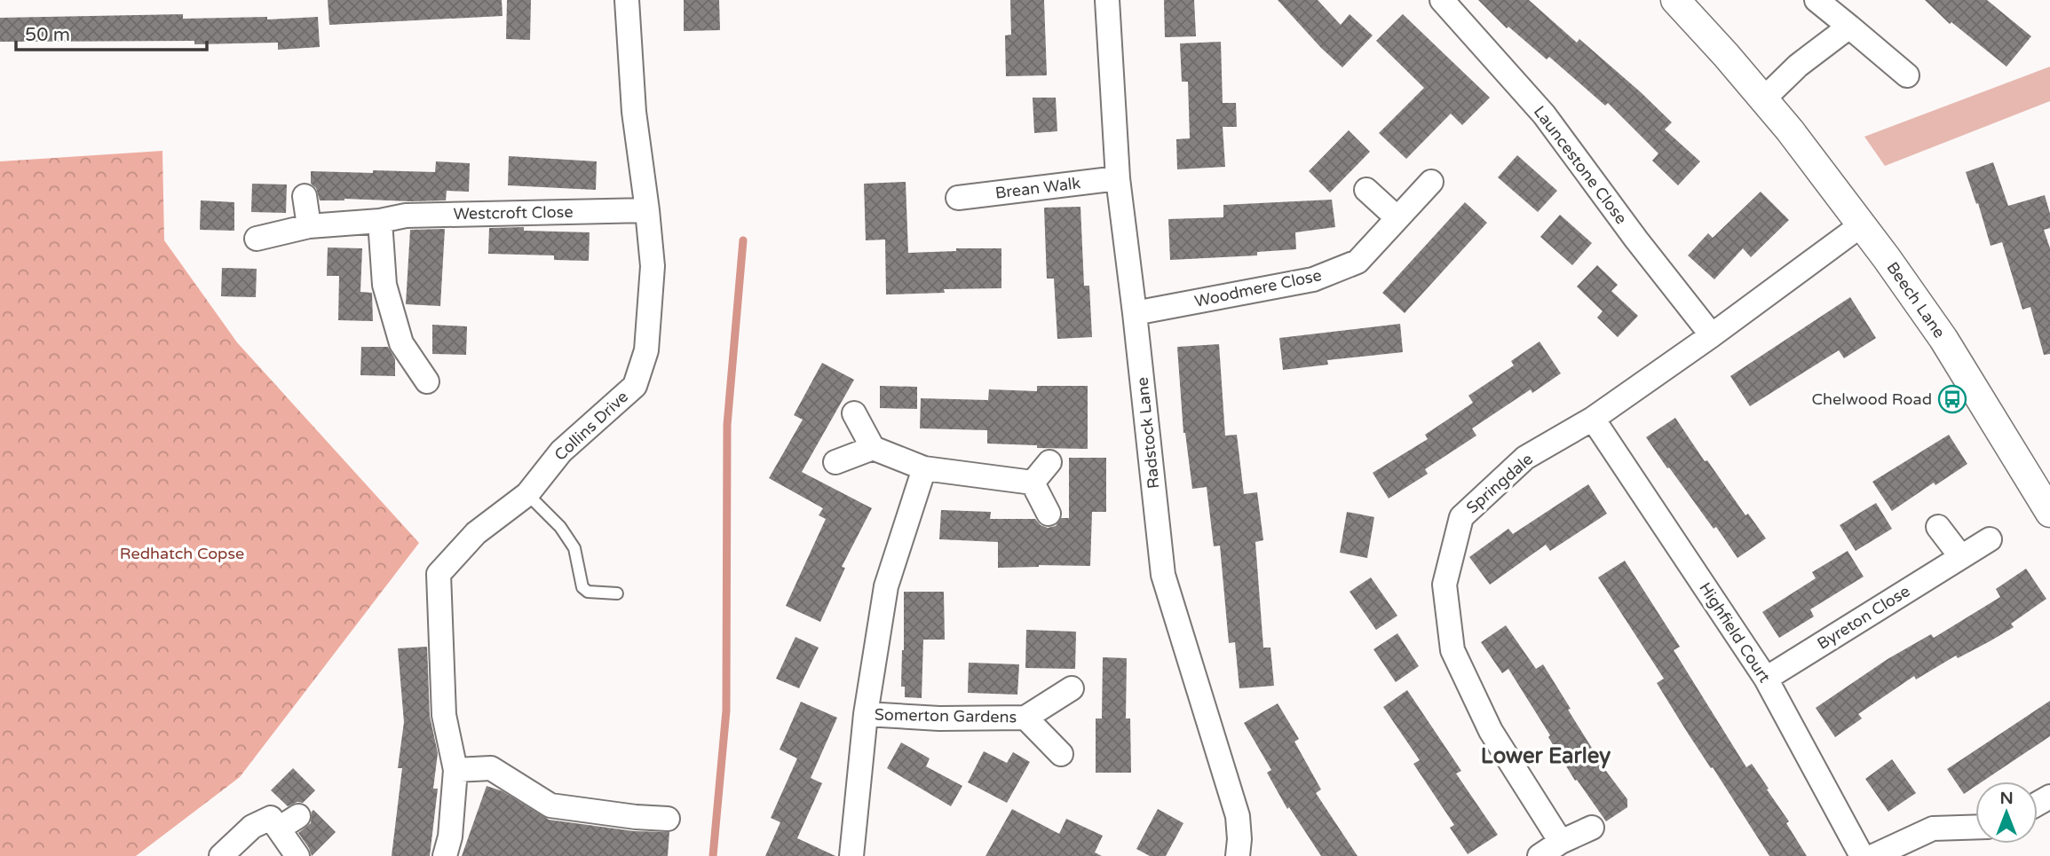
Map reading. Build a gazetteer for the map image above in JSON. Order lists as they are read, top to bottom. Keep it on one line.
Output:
{"streets":{"street":["Launcestone Close","Brean Walk","Westcroft Close","Woodmere Close","Beech Lane","Collins Drive","Radstock Lane","Springdale","Byreton Close","Highfield Court","Somerton Gardens"]},"crossings":[["Launcestone Close","Springdale"],["Brean Walk","Radstock Lane"],["Westcroft Close","Collins Drive"],["Woodmere Close","Radstock Lane"],["Beech Lane","Springdale"],["Springdale","Highfield Court"],["Byreton Close","Highfield Court"]],"districts":["Lower Earley"],"parks":["Redhatch Copse"],"places":{"bus stop":["Chelwood Road"]},"scale_bar":"50 m","north":"top"}
